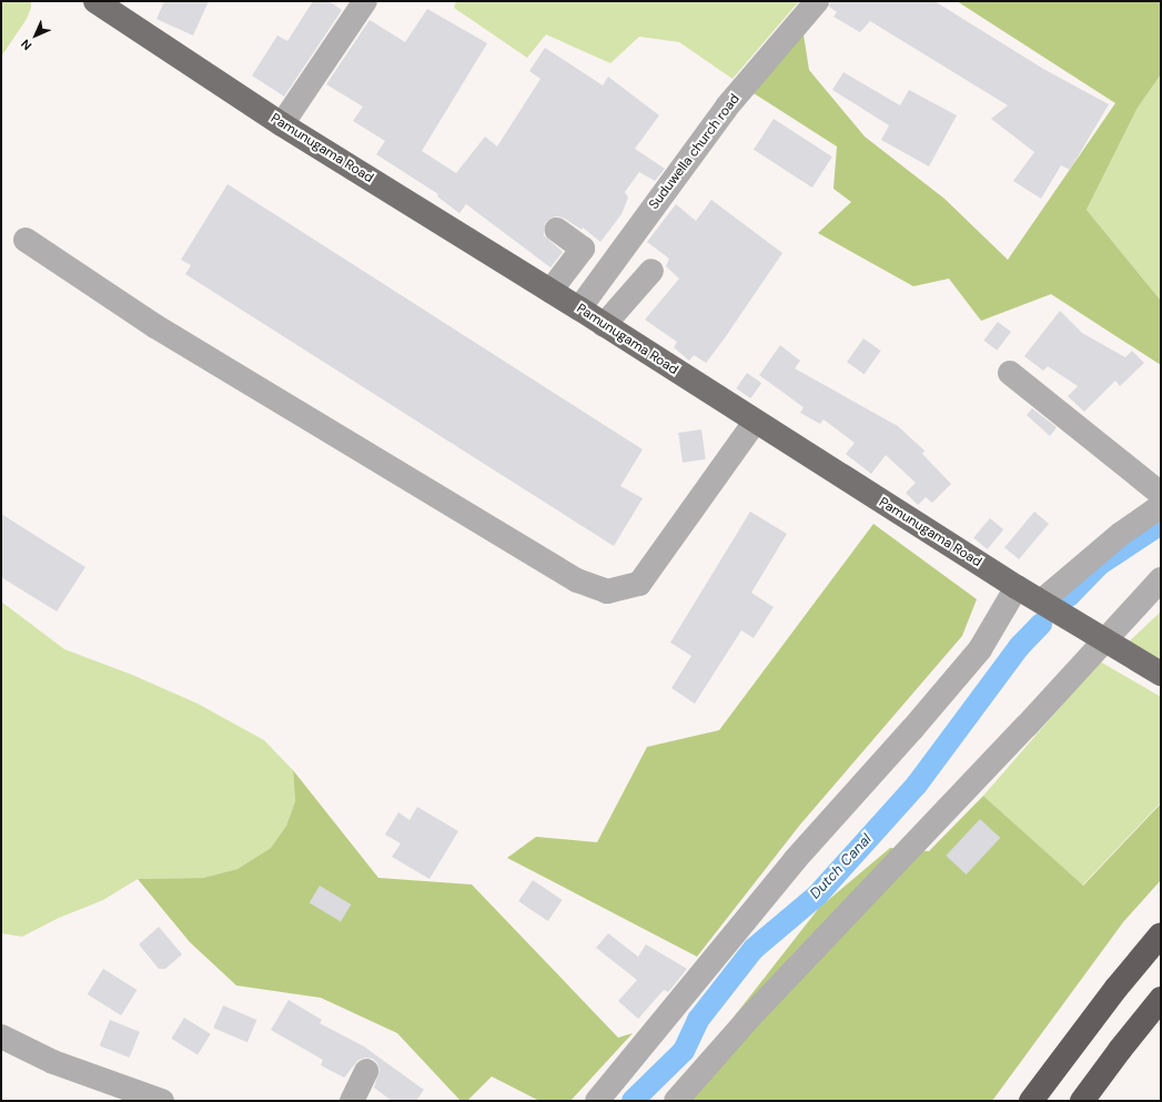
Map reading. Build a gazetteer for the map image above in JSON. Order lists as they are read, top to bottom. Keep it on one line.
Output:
{"streets":{"main road":["Pamunugama Road"],"street":["Suduwella church road"]},"crossings":[["Pamunugama Road","Suduwella church road"]],"water":["Dutch Canal"],"north":"bottom left"}
